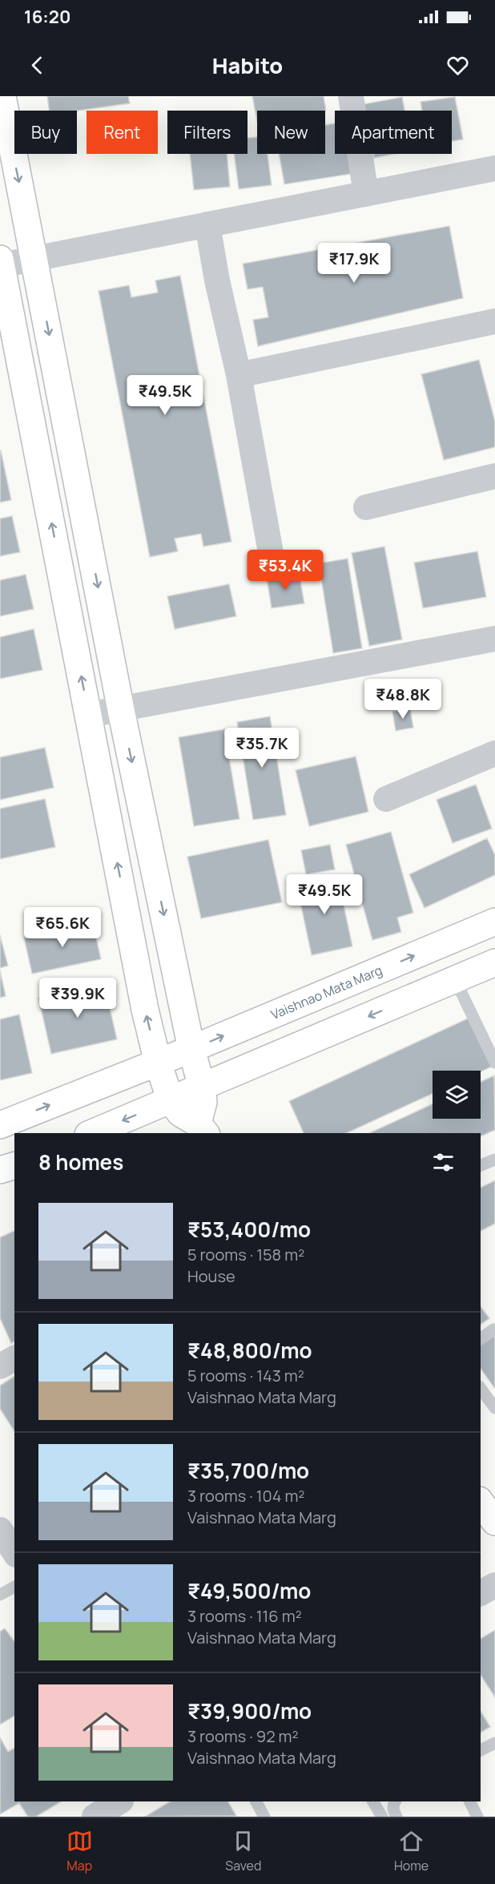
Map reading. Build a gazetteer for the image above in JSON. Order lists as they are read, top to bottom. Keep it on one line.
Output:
{"streets":{"main road":["Vaishnao Mata Marg"]},"page":{"status":"16:20","header":"Habito","chip":["Buy","Rent","Filters","New","Apartment"],"price":["₹17.9K","₹49.5K","₹53.4K","₹48.8K","₹35.7K","₹49.5K","₹65.6K","₹39.9K"],"heading":"8 homes","list":[{"name":"₹53,400/mo","note":"5 rooms · 158 m² · House"},{"name":"₹48,800/mo","note":"5 rooms · 143 m² · Vaishnao Mata Marg"},{"name":"₹35,700/mo","note":"3 rooms · 104 m² · Vaishnao Mata Marg"},{"name":"₹49,500/mo","note":"3 rooms · 116 m² · Vaishnao Mata Marg"},{"name":"₹39,900/mo","note":"3 rooms · 92 m² · Vaishnao Mata Marg"}],"tabs":["Map","Saved","Home"]}}
